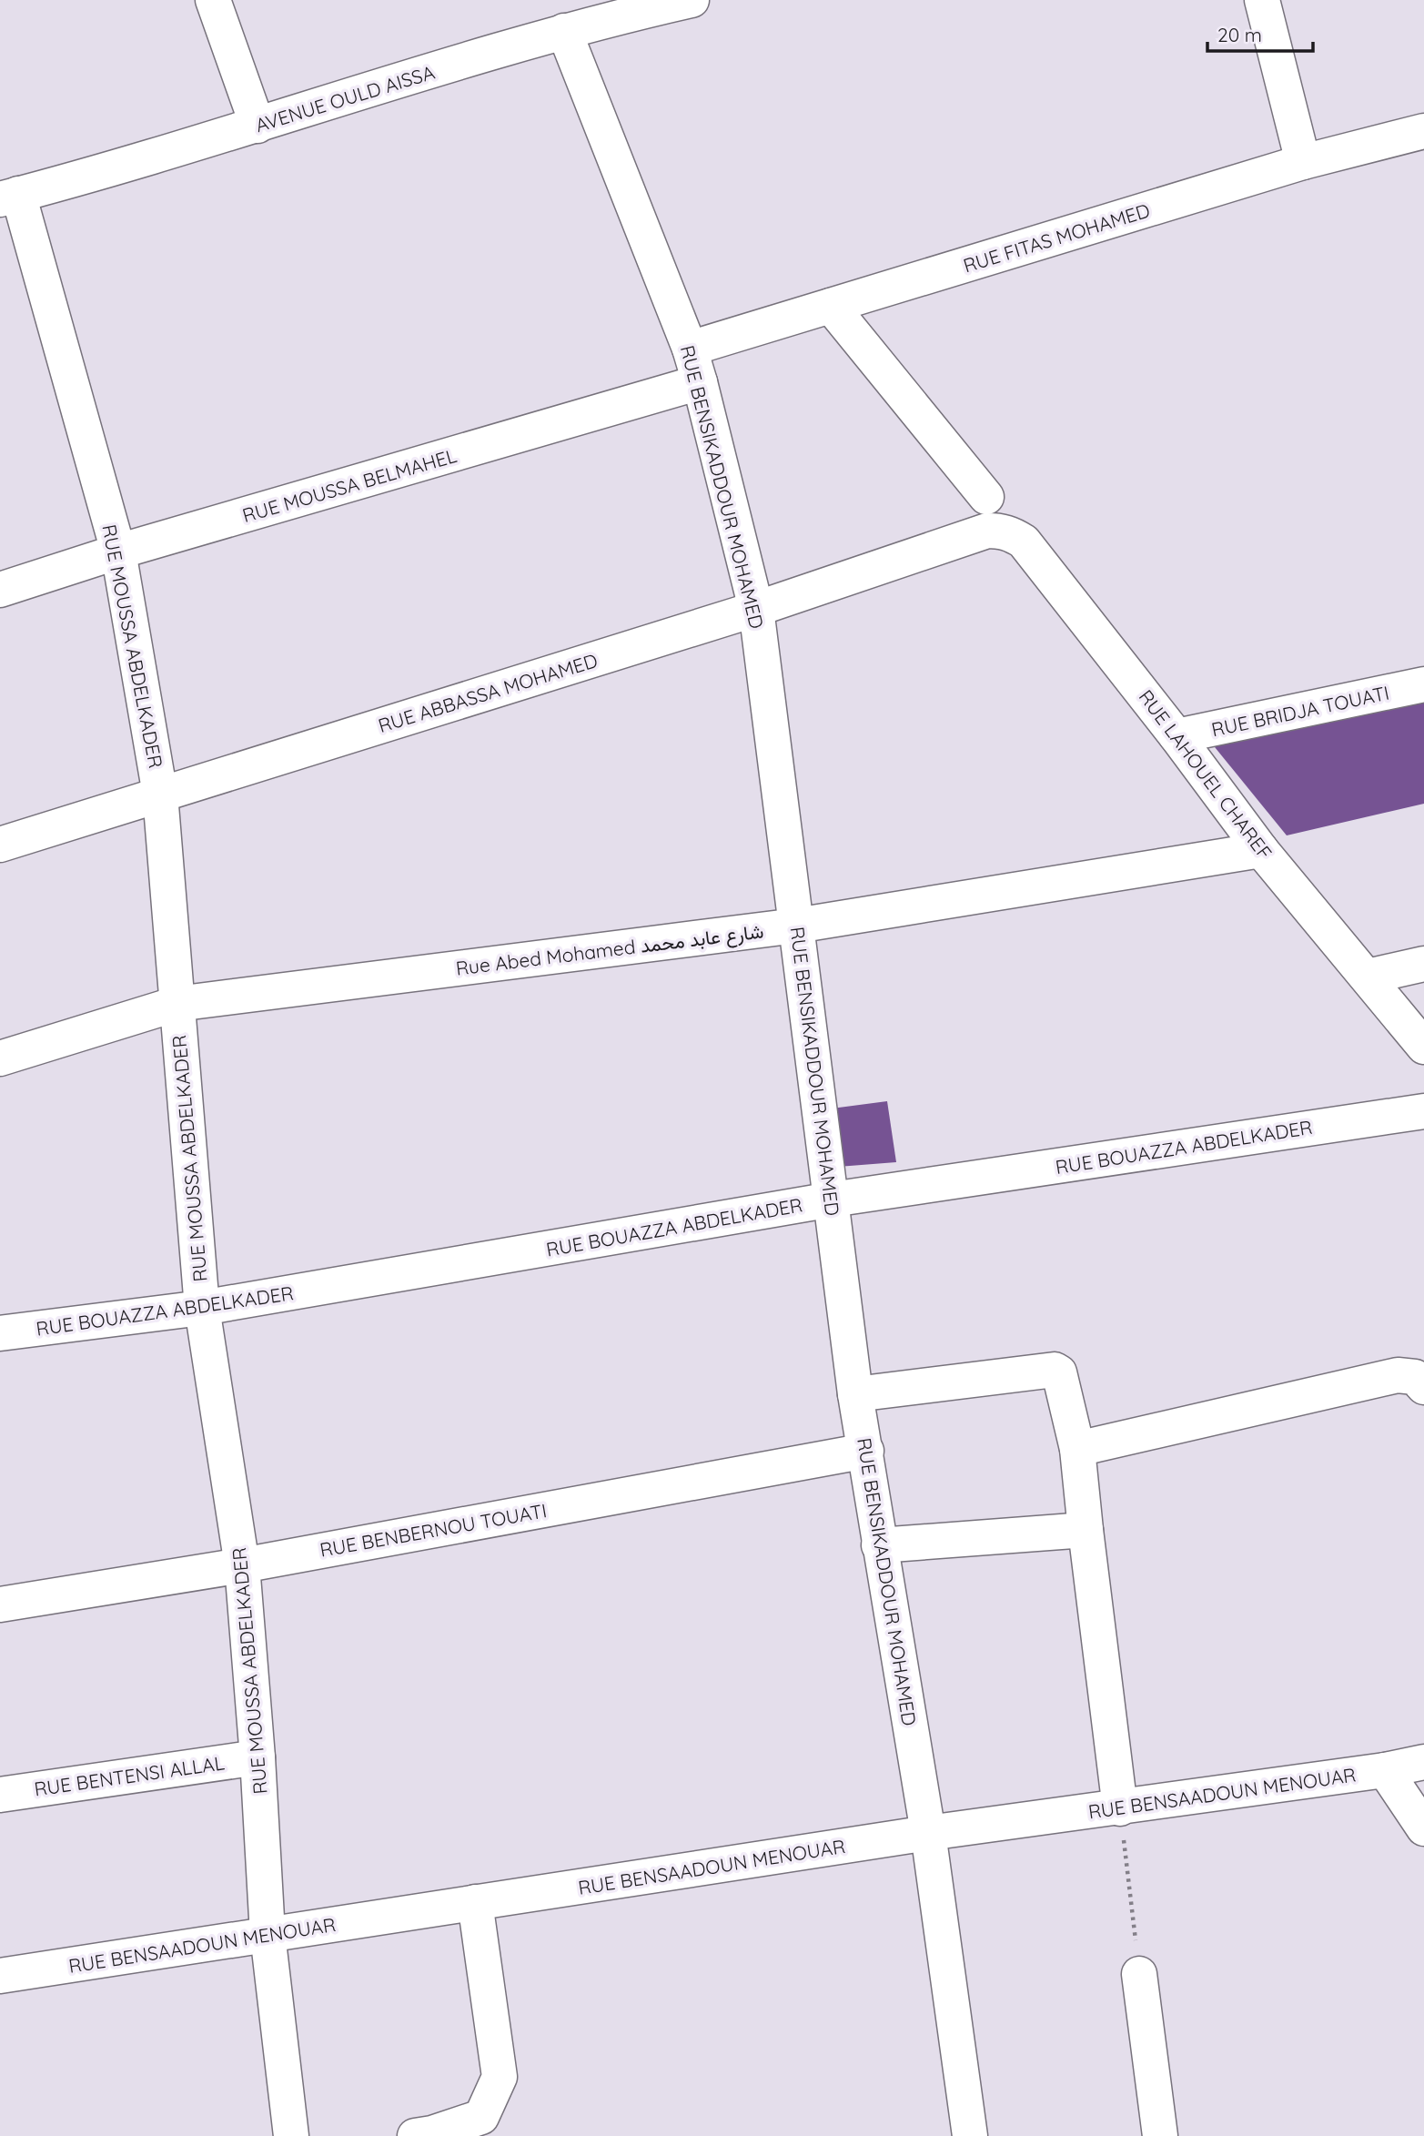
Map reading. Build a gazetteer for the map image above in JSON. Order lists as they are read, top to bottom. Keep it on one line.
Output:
{"streets":{"street":["AVENUE OULD AISSA","RUE FITAS MOHAMED","RUE MOUSSA BELMAHEL","RUE BENSIKADDOUR MOHAMED","RUE MOUSSA ABDELKADER","RUE ABBASSA MOHAMED","RUE BRIDJA TOUATI","RUE LAHOUEL CHAREF","Rue Abed Mohamed شارع عابد محمد","RUE BOUAZZA ABDELKADER","RUE BENBERNOU TOUATI","RUE BENTENSI ALLAL","RUE BENSAADOUN MENOUAR"]},"crossings":[["AVENUE OULD AISSA","RUE BENSIKADDOUR MOHAMED"],["AVENUE OULD AISSA","RUE MOUSSA ABDELKADER"],["RUE FITAS MOHAMED","RUE BENSIKADDOUR MOHAMED"],["RUE MOUSSA BELMAHEL","RUE BENSIKADDOUR MOHAMED"],["RUE MOUSSA BELMAHEL","RUE MOUSSA ABDELKADER"],["RUE BENSIKADDOUR MOHAMED","RUE ABBASSA MOHAMED"],["RUE BENSIKADDOUR MOHAMED","Rue Abed Mohamed شارع عابد محمد"],["RUE BENSIKADDOUR MOHAMED","RUE BOUAZZA ABDELKADER"],["RUE BENSIKADDOUR MOHAMED","RUE BENBERNOU TOUATI"],["RUE BENSIKADDOUR MOHAMED","RUE BENSAADOUN MENOUAR"],["RUE MOUSSA ABDELKADER","RUE ABBASSA MOHAMED"],["RUE MOUSSA ABDELKADER","Rue Abed Mohamed شارع عابد محمد"],["RUE MOUSSA ABDELKADER","RUE BOUAZZA ABDELKADER"],["RUE MOUSSA ABDELKADER","RUE BENBERNOU TOUATI"],["RUE MOUSSA ABDELKADER","RUE BENTENSI ALLAL"],["RUE MOUSSA ABDELKADER","RUE BENSAADOUN MENOUAR"],["RUE ABBASSA MOHAMED","RUE LAHOUEL CHAREF"],["RUE BRIDJA TOUATI","RUE LAHOUEL CHAREF"],["RUE LAHOUEL CHAREF","Rue Abed Mohamed شارع عابد محمد"]],"scale_bar":"20 m"}
